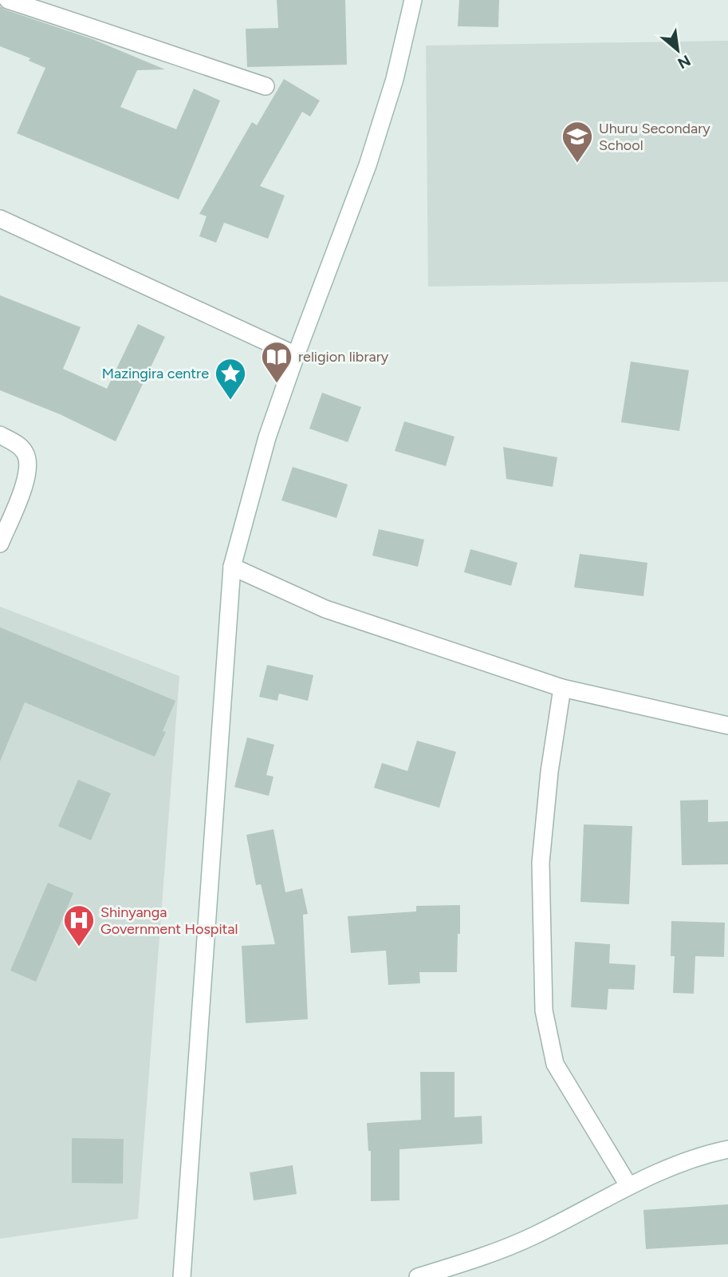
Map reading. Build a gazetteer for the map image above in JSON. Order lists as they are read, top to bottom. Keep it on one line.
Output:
{"places":{"school or university":["Uhuru Secondary School"],"library":["religion library"],"place":["Mazingira centre"],"hospital":["Shinyanga Government Hospital"]},"north":"bottom right"}
